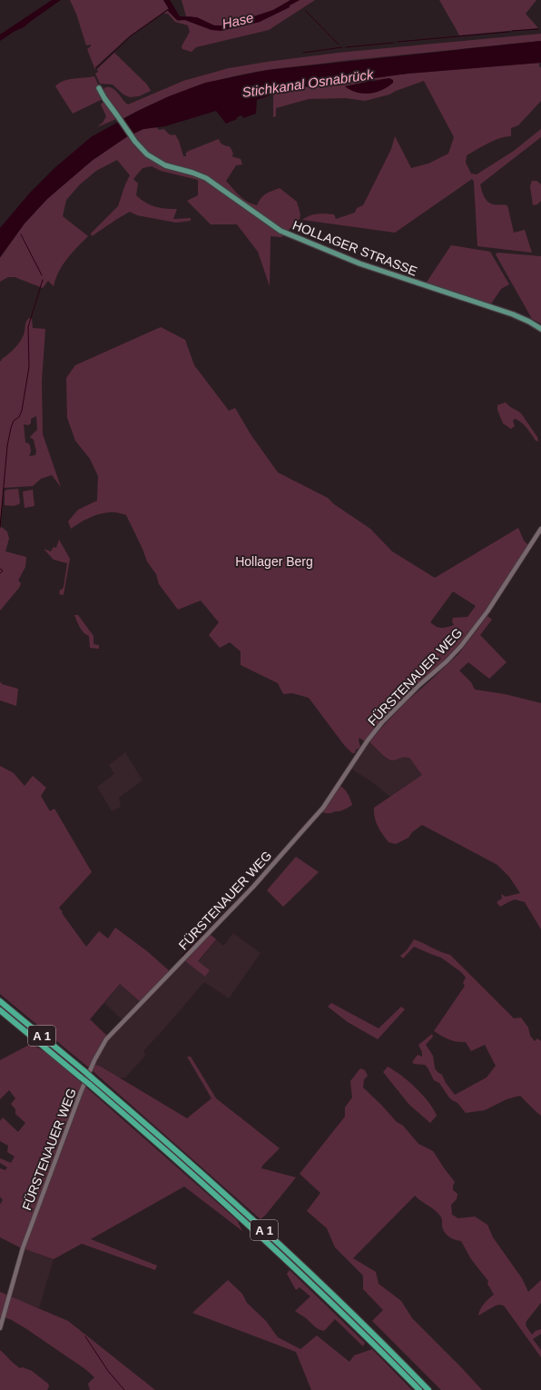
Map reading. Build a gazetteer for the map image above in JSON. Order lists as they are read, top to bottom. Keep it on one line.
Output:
{"streets":{"highway":["A 1"],"main road":["HOLLAGER STRASSE"],"street":["FÜRSTENAUER WEG"]},"water":["Hase","Stichkanal Osnabrück"],"parks":["Hollager Berg"]}
